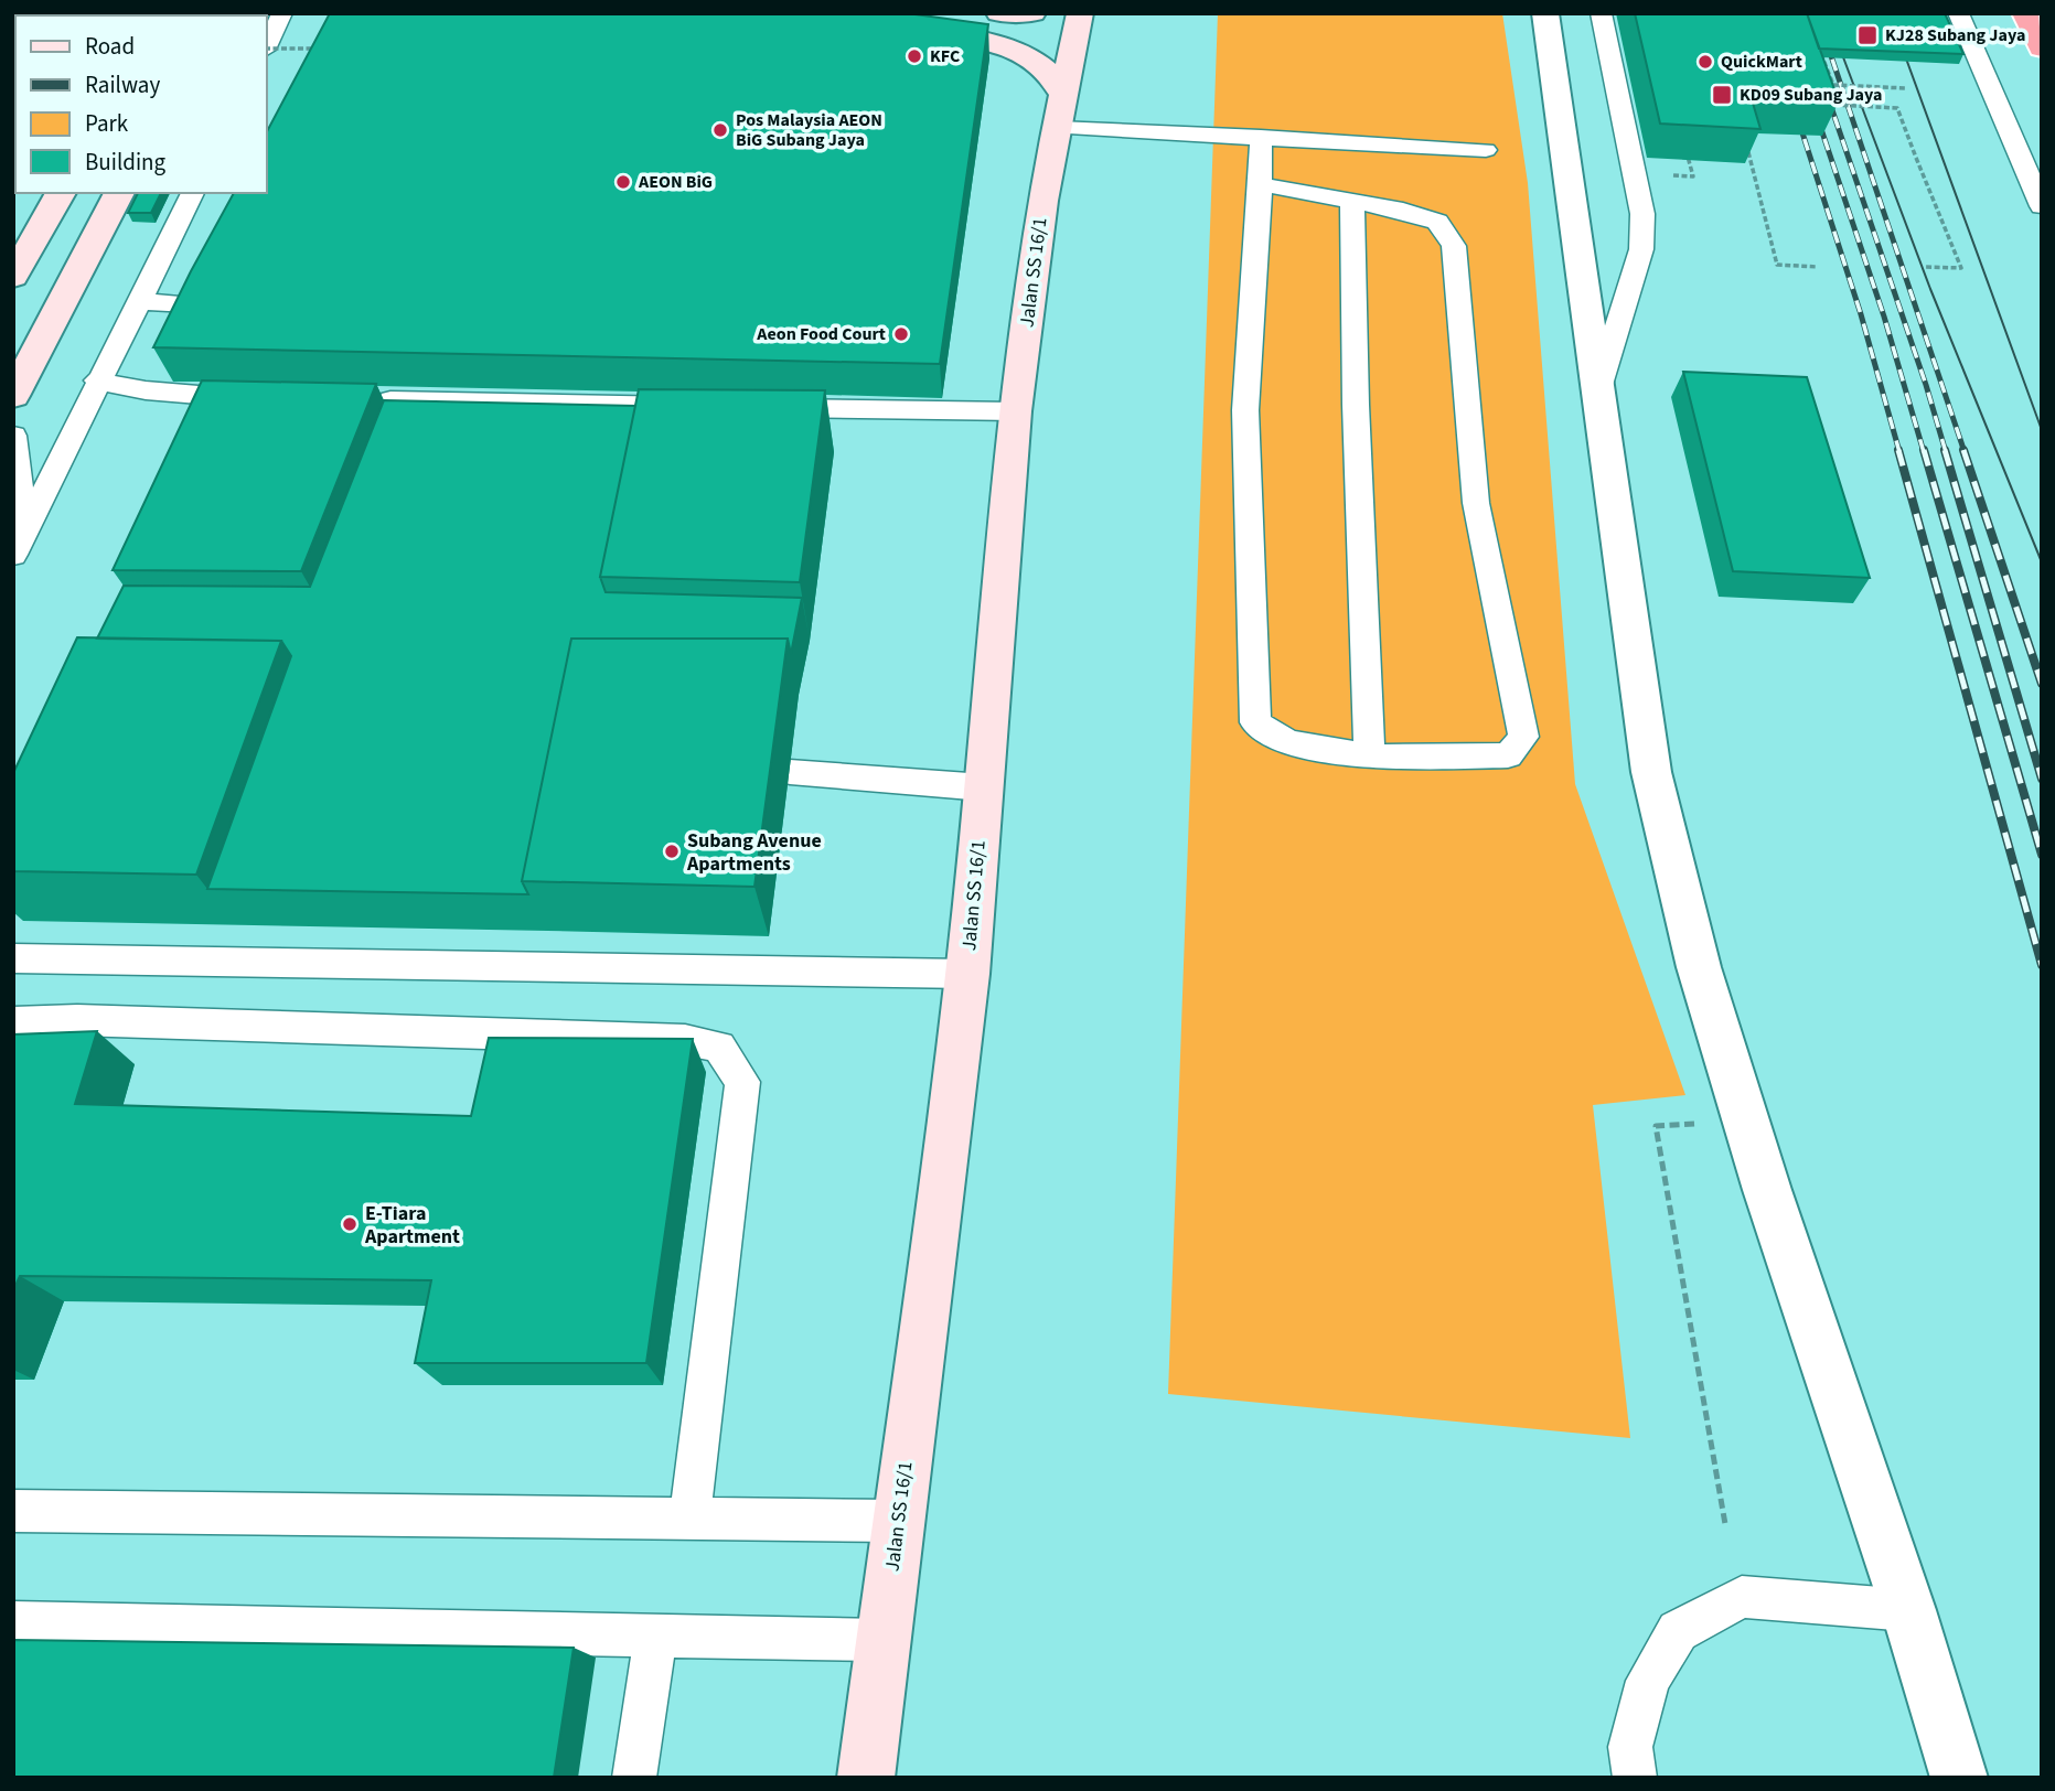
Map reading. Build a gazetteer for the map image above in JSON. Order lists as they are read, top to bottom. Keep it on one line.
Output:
{"streets":{"street":["Jalan SS 16/1"]},"places":{"transit":["KJ28 Subang Jaya","KD09 Subang Jaya"],"other":["KFC","QuickMart","Pos Malaysia AEON BiG Subang Jaya","AEON BiG","Aeon Food Court","Subang Avenue Apartments","E-Tiara Apartment"]},"legend":["Road","Railway","Park","Building"]}
